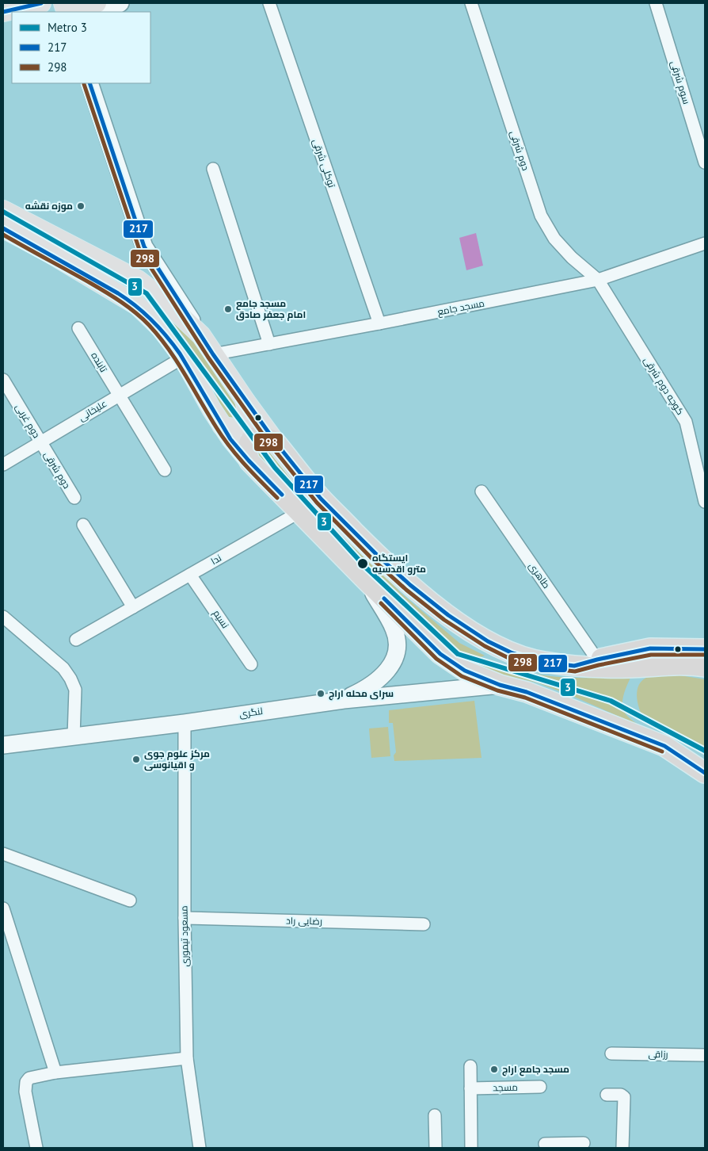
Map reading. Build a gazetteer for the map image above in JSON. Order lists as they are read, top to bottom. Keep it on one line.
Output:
{"streets":{"main road":["لنگری"],"street":["سوم شرقی","دوم شرقی","توکلی شرقی","مسجد جامع","تابنده","کوچه دوم شرقی","علیخانی","دوم غربی","ندا","طاهری","نسیم","رضایی راد","مسعود تیموری","رزاقی","مسجد"]},"crossings":[["دوم شرقی","مسجد جامع"],["دوم شرقی","کوچه دوم شرقی"],["دوم شرقی","علیخانی"],["دوم شرقی","دوم غربی"],["توکلی شرقی","مسجد جامع"],["مسجد جامع","کوچه دوم شرقی"],["تابنده","علیخانی"],["علیخانی","دوم غربی"],["ندا","نسیم"],["لنگری","مسعود تیموری"],["رضایی راد","مسعود تیموری"]],"places":["موزه نقشه","مسجد جامع امام جعفر صادق","ایستگاه مترو اقدسیه","سرای محله اراج","مرکز علوم جوی و اقیانوسی","مسجد جامع اراج"],"lines":["transit line 217","transit line 298","metro line 3"],"legend":["Metro 3","217","298"]}
